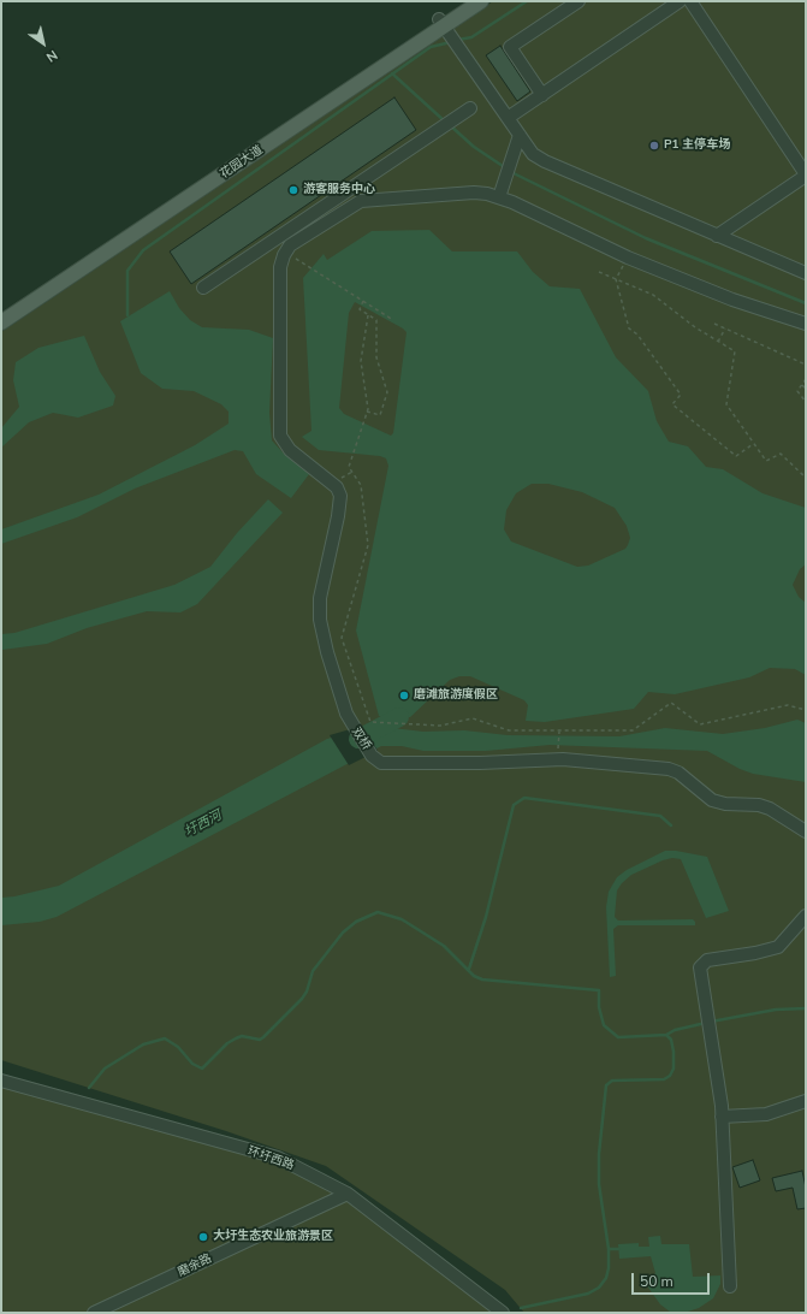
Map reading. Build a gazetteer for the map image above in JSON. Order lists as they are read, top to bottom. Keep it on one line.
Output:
{"streets":{"main road":["花园大道"],"street":["双桥","环圩西路","磨余路"]},"crossings":[["环圩西路","磨余路"]],"water":["圩西河"],"places":["P1 主停车场","游客服务中心","磨滩旅游度假区","大圩生态农业旅游景区"],"scale_bar":"50 m","north":"bottom right"}
